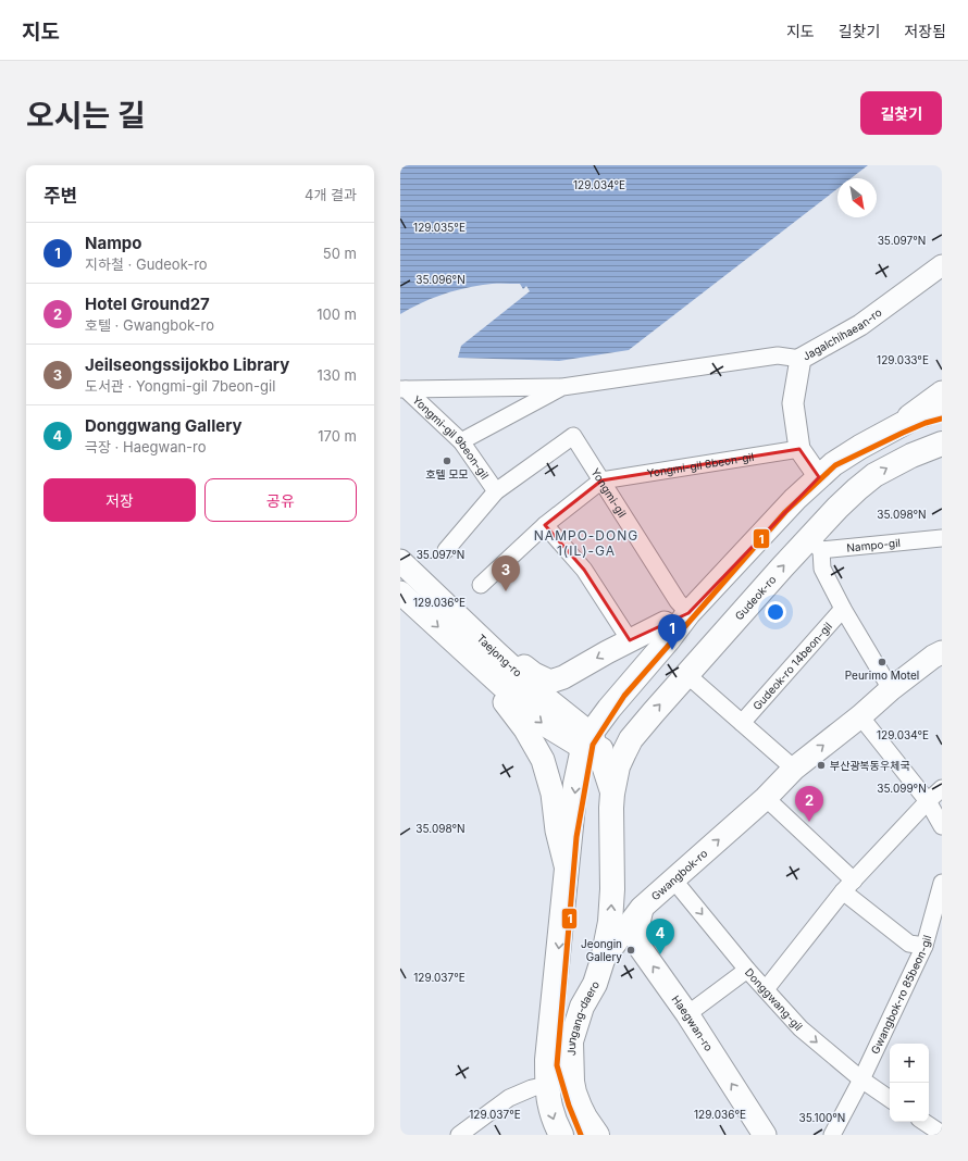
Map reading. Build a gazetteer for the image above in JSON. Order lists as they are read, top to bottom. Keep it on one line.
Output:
{"streets":{"main road":["Gudeok-ro","Taejong-ro","Gwangbok-ro","Jungang-daero","Haegwan-ro"],"street":["Jagalchihaean-ro","Yongmi-gil 9beon-gil","Yongmi-gil 8beon-gil","Yongmi-gil","Nampo-gil","Gudeok-ro 14beon-gil","Gwangbok-ro 85beon-gil","Donggwang-gil"]},"crossings":[["Jagalchihaean-ro","Yongmi-gil 8beon-gil"],["Yongmi-gil 9beon-gil","Yongmi-gil"],["Yongmi-gil 8beon-gil","Yongmi-gil"],["Nampo-gil","Gudeok-ro"],["Gudeok-ro","Jungang-daero"],["Gwangbok-ro","Donggwang-gil"],["Gwangbok-ro","Jungang-daero"],["Gwangbok-ro","Haegwan-ro"],["Gwangbok-ro 85beon-gil","Donggwang-gil"]],"one_way":["Haegwan-ro"],"districts":["NAMPO-DONG 1(IL)-GA"],"places":["호텔 모모","Peurimo Motel","부산광복동우체국","Jeongin Gallery"],"lines":["transit line 1"],"north":"bottom right","page":{"header":"지도","nav":["지도","길찾기","저장됨"],"title":"오시는 길","buttons":["길찾기",["저장","공유"]],"heading":["주변","4개 결과"],"list":[{"mark":"1","name":"Nampo","note":"지하철 · Gudeok-ro","value":"50 m"},{"mark":"2","name":"Hotel Ground27","note":"호텔 · Gwangbok-ro","value":"100 m"},{"mark":"3","name":"Jeilseongssijokbo Library","note":"도서관 · Yongmi-gil 7beon-gil","value":"130 m"},{"mark":"4","name":"Donggwang Gallery","note":"극장 · Haegwan-ro","value":"170 m"}],"pins":["3","1","2","4"],"map_buttons":["+","−"]},"coordinates":["129.034°E","129.035°E","35.097°N","35.096°N","129.033°E","35.098°N","129.036°E","35.099°N","129.037°E","35.100°N"]}
